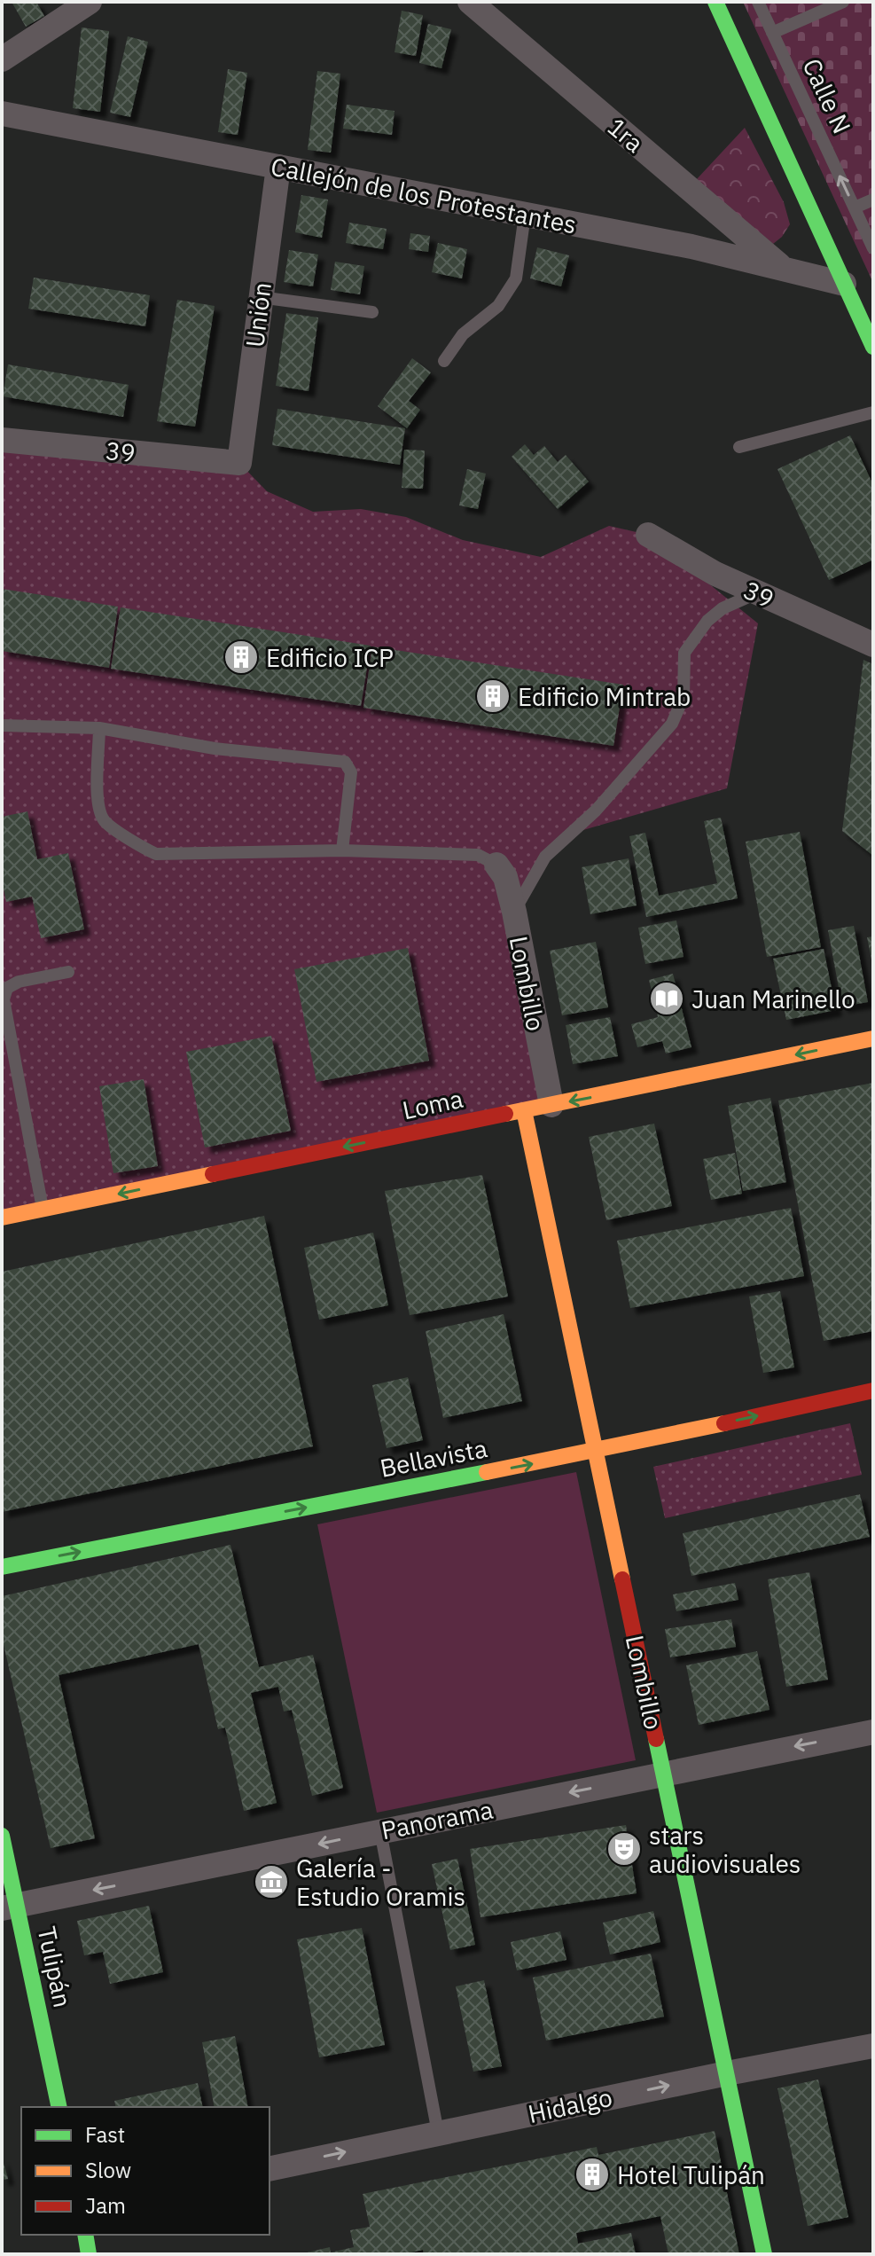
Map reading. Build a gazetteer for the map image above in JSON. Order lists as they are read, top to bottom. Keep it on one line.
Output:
{"streets":{"street":["1ra","Callejón de los Protestantes","Unión","39","Lombillo","Loma","Bellavista","Panorama","Tulipán","Hidalgo"],"lane":["Calle N"]},"crossings":[["1ra","Callejón de los Protestantes"],["Callejón de los Protestantes","Unión"],["Unión","39"],["Lombillo","Loma"],["Lombillo","Bellavista"],["Lombillo","Panorama"],["Lombillo","Hidalgo"],["Panorama","Tulipán"]],"one_way":["Calle N","Loma","Bellavista","Panorama","Hidalgo"],"places":{"building":["Edificio ICP","Edificio Mintrab","Hotel Tulipán"],"library":["Juan Marinello"],"theatre":["stars audiovisuales"],"museum":["Galería - Estudio Oramis"]},"legend":["Fast","Slow","Jam"]}
